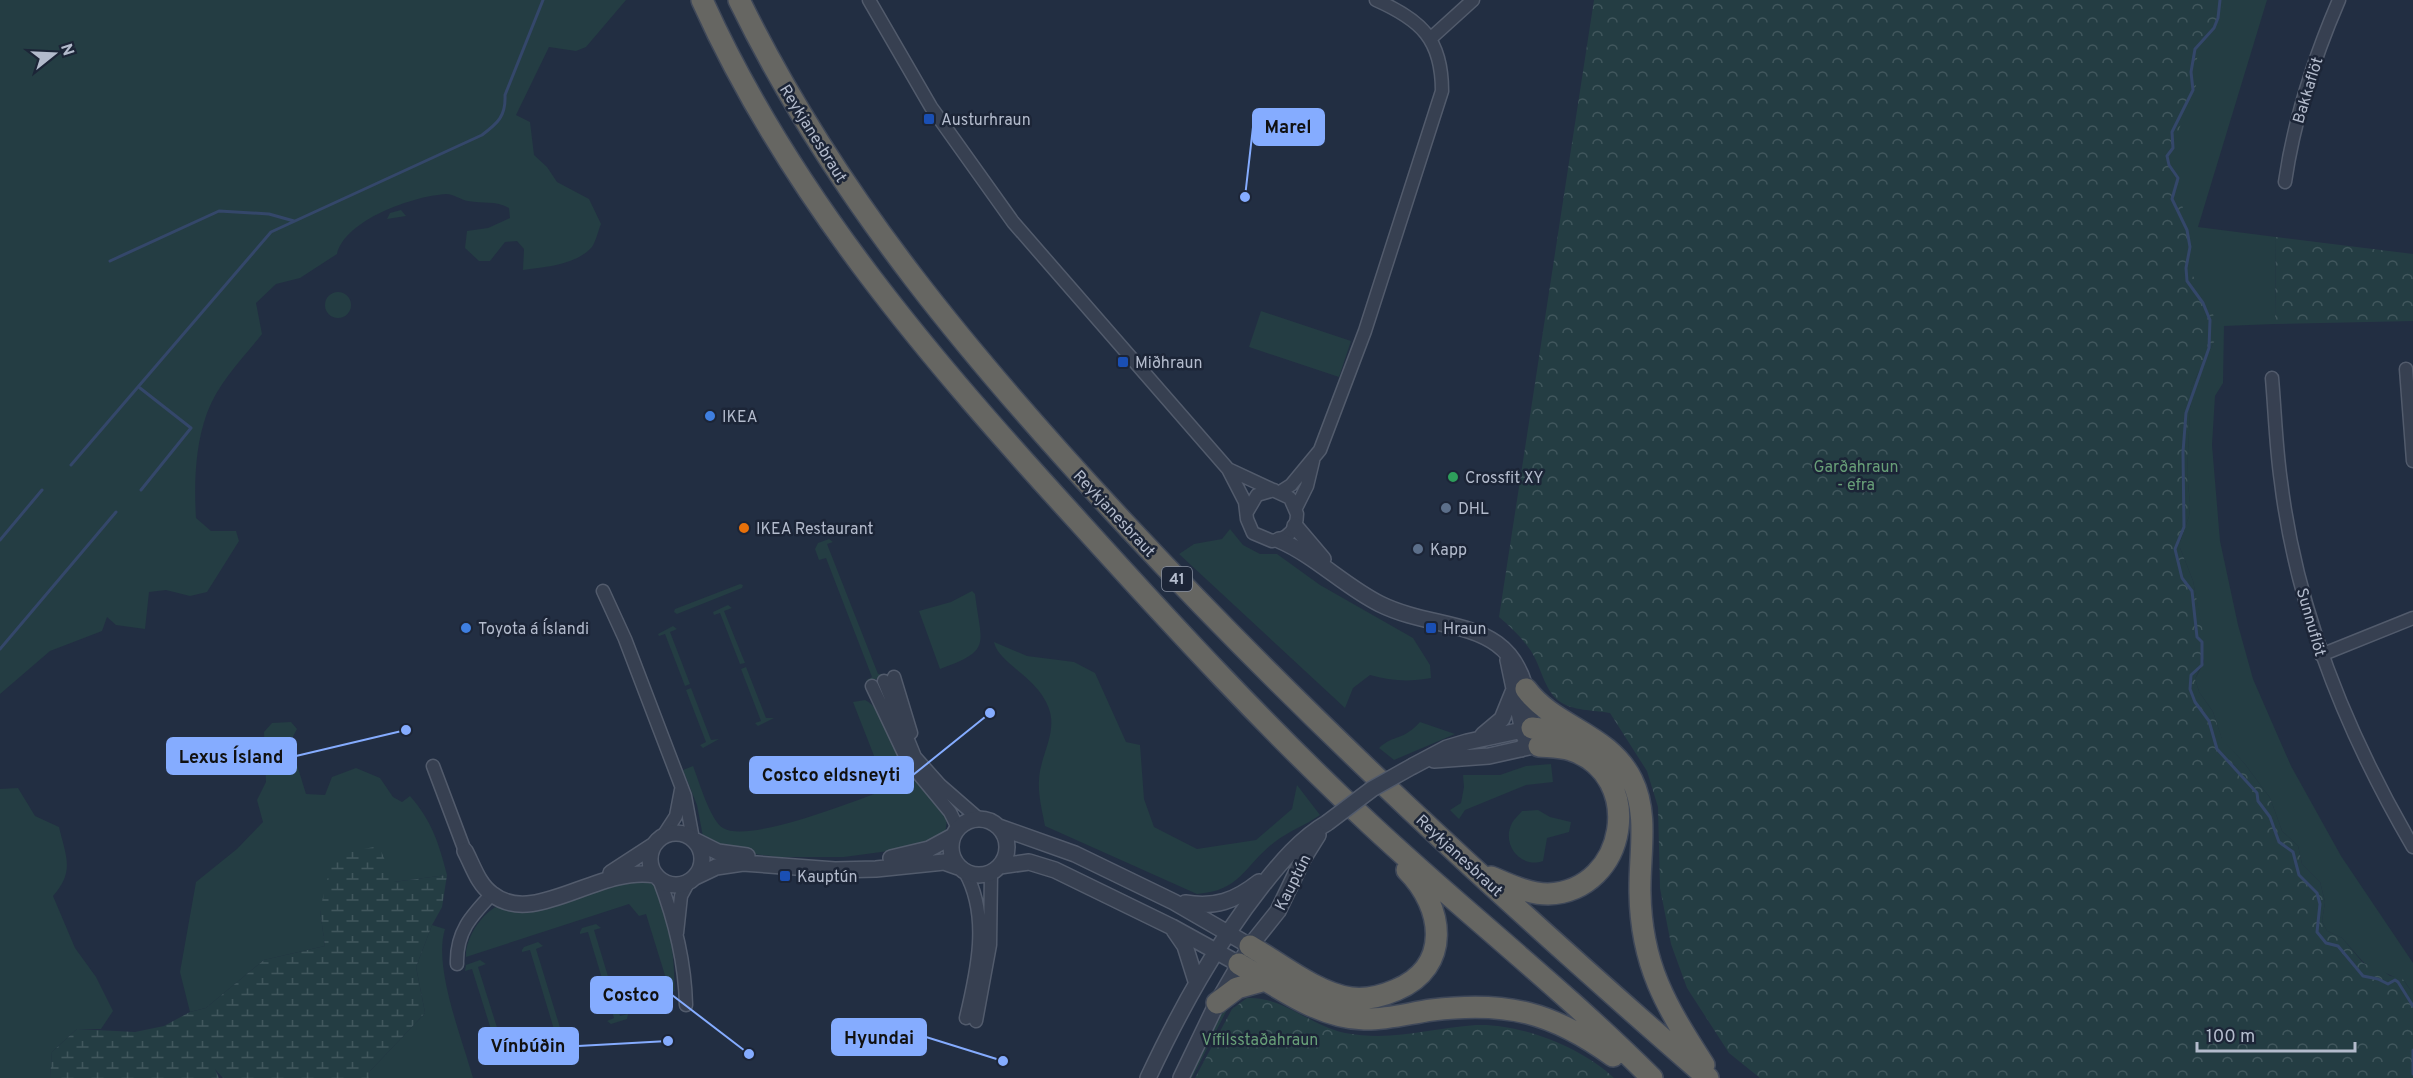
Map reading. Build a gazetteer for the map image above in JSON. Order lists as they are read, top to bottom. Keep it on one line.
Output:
{"streets":{"highway":["Reykjanesbraut","41"],"street":["Bakkaflöt","Sunnuflöt","Kauptún"]},"parks":["Garðahraun - efra","Vífilsstaðahraun"],"places":{"transit":["Austurhraun","Miðhraun","Hraun","Kauptún"],"other":["Marel","IKEA","Crossfit XY","DHL","IKEA Restaurant","Kapp","Toyota á Íslandi","Costco eldsneyti","Lexus Ísland","Vínbúðin","Costco","Hyundai"]},"scale_bar":"100 m","north":"right"}
